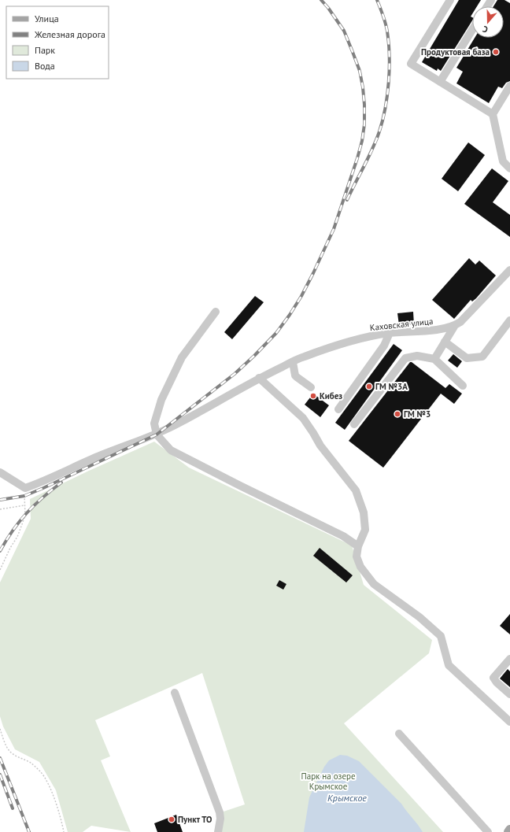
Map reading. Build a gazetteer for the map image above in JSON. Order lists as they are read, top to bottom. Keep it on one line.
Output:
{"streets":{"street":["Каховская улица"]},"water":["Крымское"],"parks":["Парк на озере Крымское"],"places":["Продуктовая база","ГМ №3А","Кибез","ГМ №3","Пункт ТО"],"legend":["Улица","Железная дорога","Парк","Вода"],"north":"bottom"}
